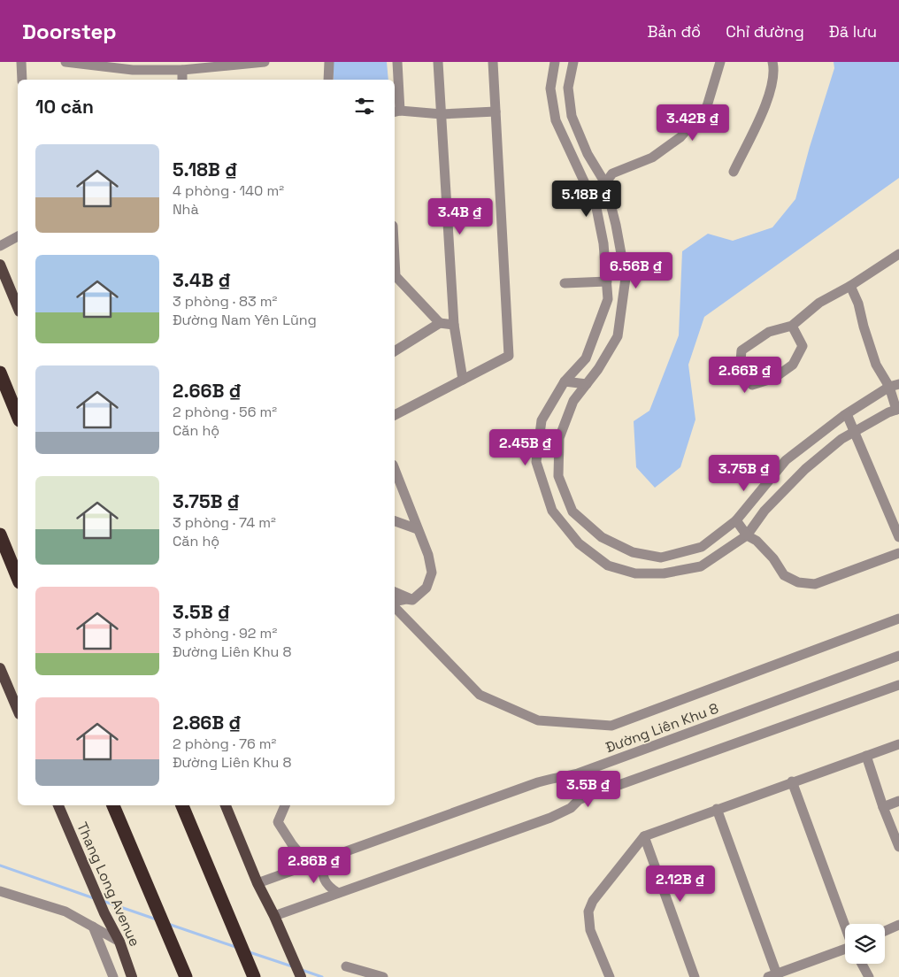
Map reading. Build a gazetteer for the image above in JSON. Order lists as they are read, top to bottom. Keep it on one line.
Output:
{"streets":{"main road":["Thang Long Avenue"],"street":["Đường Liên Khu 8"]},"page":{"header":"Doorstep","nav":["Bản đồ","Chỉ đường","Đã lưu"],"heading":"10 căn","price":["3.42B ₫","5.18B ₫","3.4B ₫","6.56B ₫","2.66B ₫","2.45B ₫","3.75B ₫","3.5B ₫","2.86B ₫","2.12B ₫"],"list":[{"name":"5.18B ₫","note":"4 phòng · 140 m² · Nhà"},{"name":"3.4B ₫","note":"3 phòng · 83 m² · Đường Nam Yên Lũng"},{"name":"2.66B ₫","note":"2 phòng · 56 m² · Căn hộ"},{"name":"3.75B ₫","note":"3 phòng · 74 m² · Căn hộ"},{"name":"3.5B ₫","note":"3 phòng · 92 m² · Đường Liên Khu 8"},{"name":"2.86B ₫","note":"2 phòng · 76 m² · Đường Liên Khu 8"}]}}
